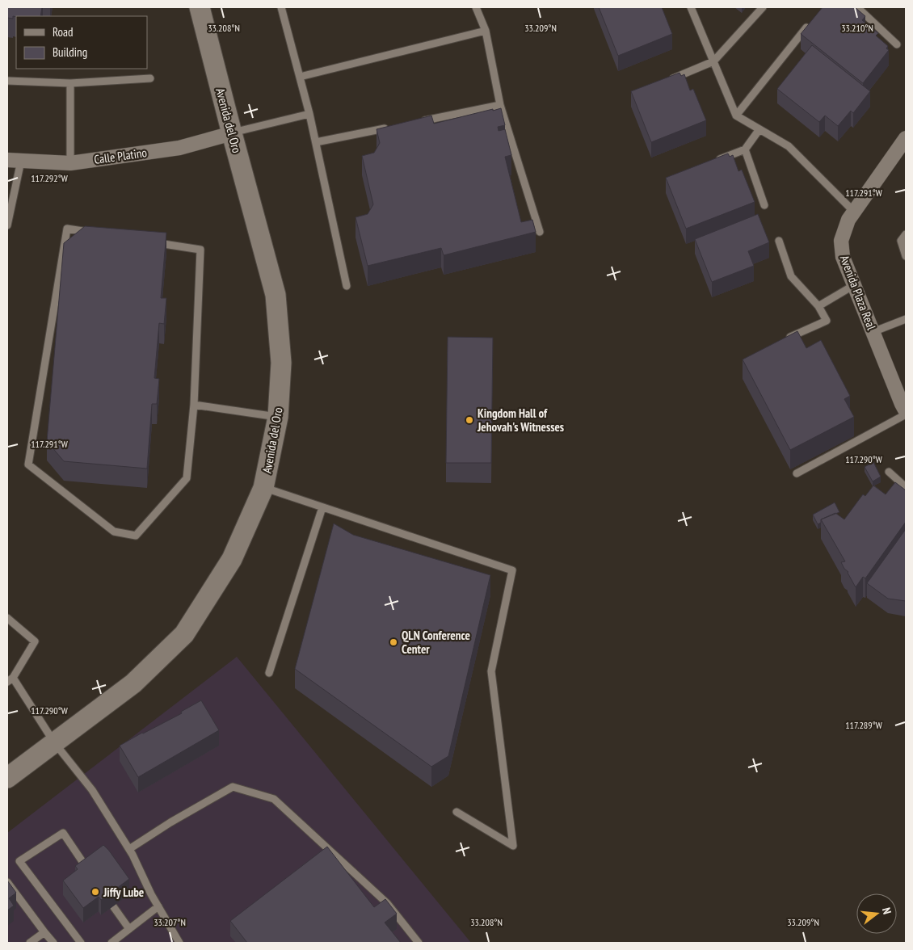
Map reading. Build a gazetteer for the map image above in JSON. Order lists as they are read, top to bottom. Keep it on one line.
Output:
{"streets":{"street":["Avenida del Oro","Calle Platino","Avenida Plaza Real"]},"crossings":[["Avenida del Oro","Calle Platino"]],"places":["Kingdom Hall of Jehovah's Witnesses","QLN Conference Center","Jiffy Lube"],"legend":["Road","Building"],"north":"right","coordinates":["33.208°N","33.209°N","33.210°N","117.292°W","117.291°W","117.290°W","117.289°W","33.207°N"]}
